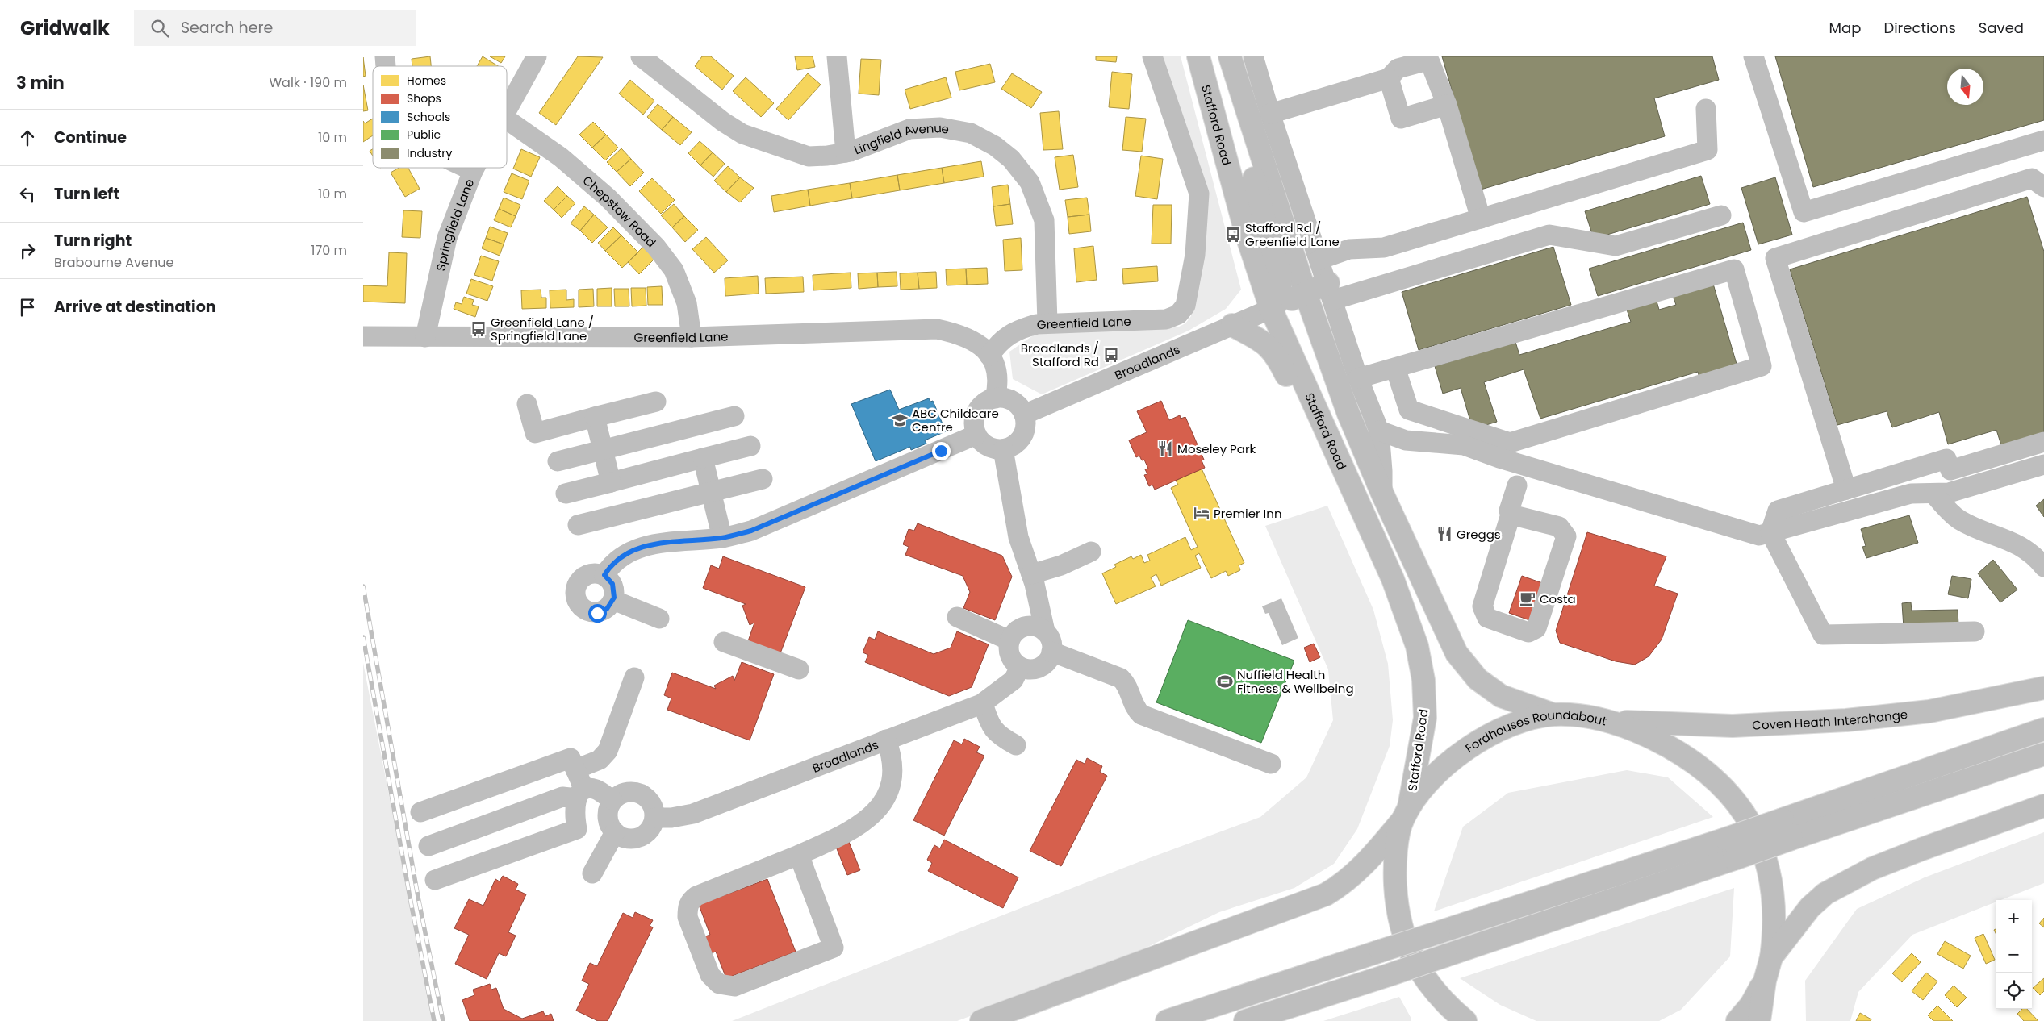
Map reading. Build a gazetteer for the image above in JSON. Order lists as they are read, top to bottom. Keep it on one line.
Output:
{"streets":{"highway":["Stafford Road","Coven Heath Interchange","Fordhouses Roundabout"],"street":["Lingfield Avenue","Chepstow Road","Springfield Lane","Greenfield Lane","Broadlands"]},"crossings":[["Stafford Road","Broadlands"],["Stafford Road","Fordhouses Roundabout"],["Lingfield Avenue","Greenfield Lane"],["Chepstow Road","Greenfield Lane"],["Springfield Lane","Greenfield Lane"],["Greenfield Lane","Broadlands"],["Coven Heath Interchange","Fordhouses Roundabout"]],"places":{"bus stop":["Stafford Rd / Greenfield Lane","Greenfield Lane / Springfield Lane","Broadlands / Stafford Rd"],"school or university":["ABC Childcare Centre"],"restaurant":["Moseley Park","Greggs"],"hotel":["Premier Inn"],"cafe":["Costa"],"sports":["Nuffield Health Fitness & Wellbeing"]},"legend":["Homes","Shops","Schools","Public","Industry"],"north":"bottom","page":{"header":"Gridwalk","search":"Search here","nav":["Map","Directions","Saved"],"heading":["3 min","Walk · 190 m"],"list":[["Continue","10 m"],["Turn left","10 m"],["Turn right","Brabourne Avenue","170 m"],"Arrive at destination"],"map_buttons":["+","−"]}}
